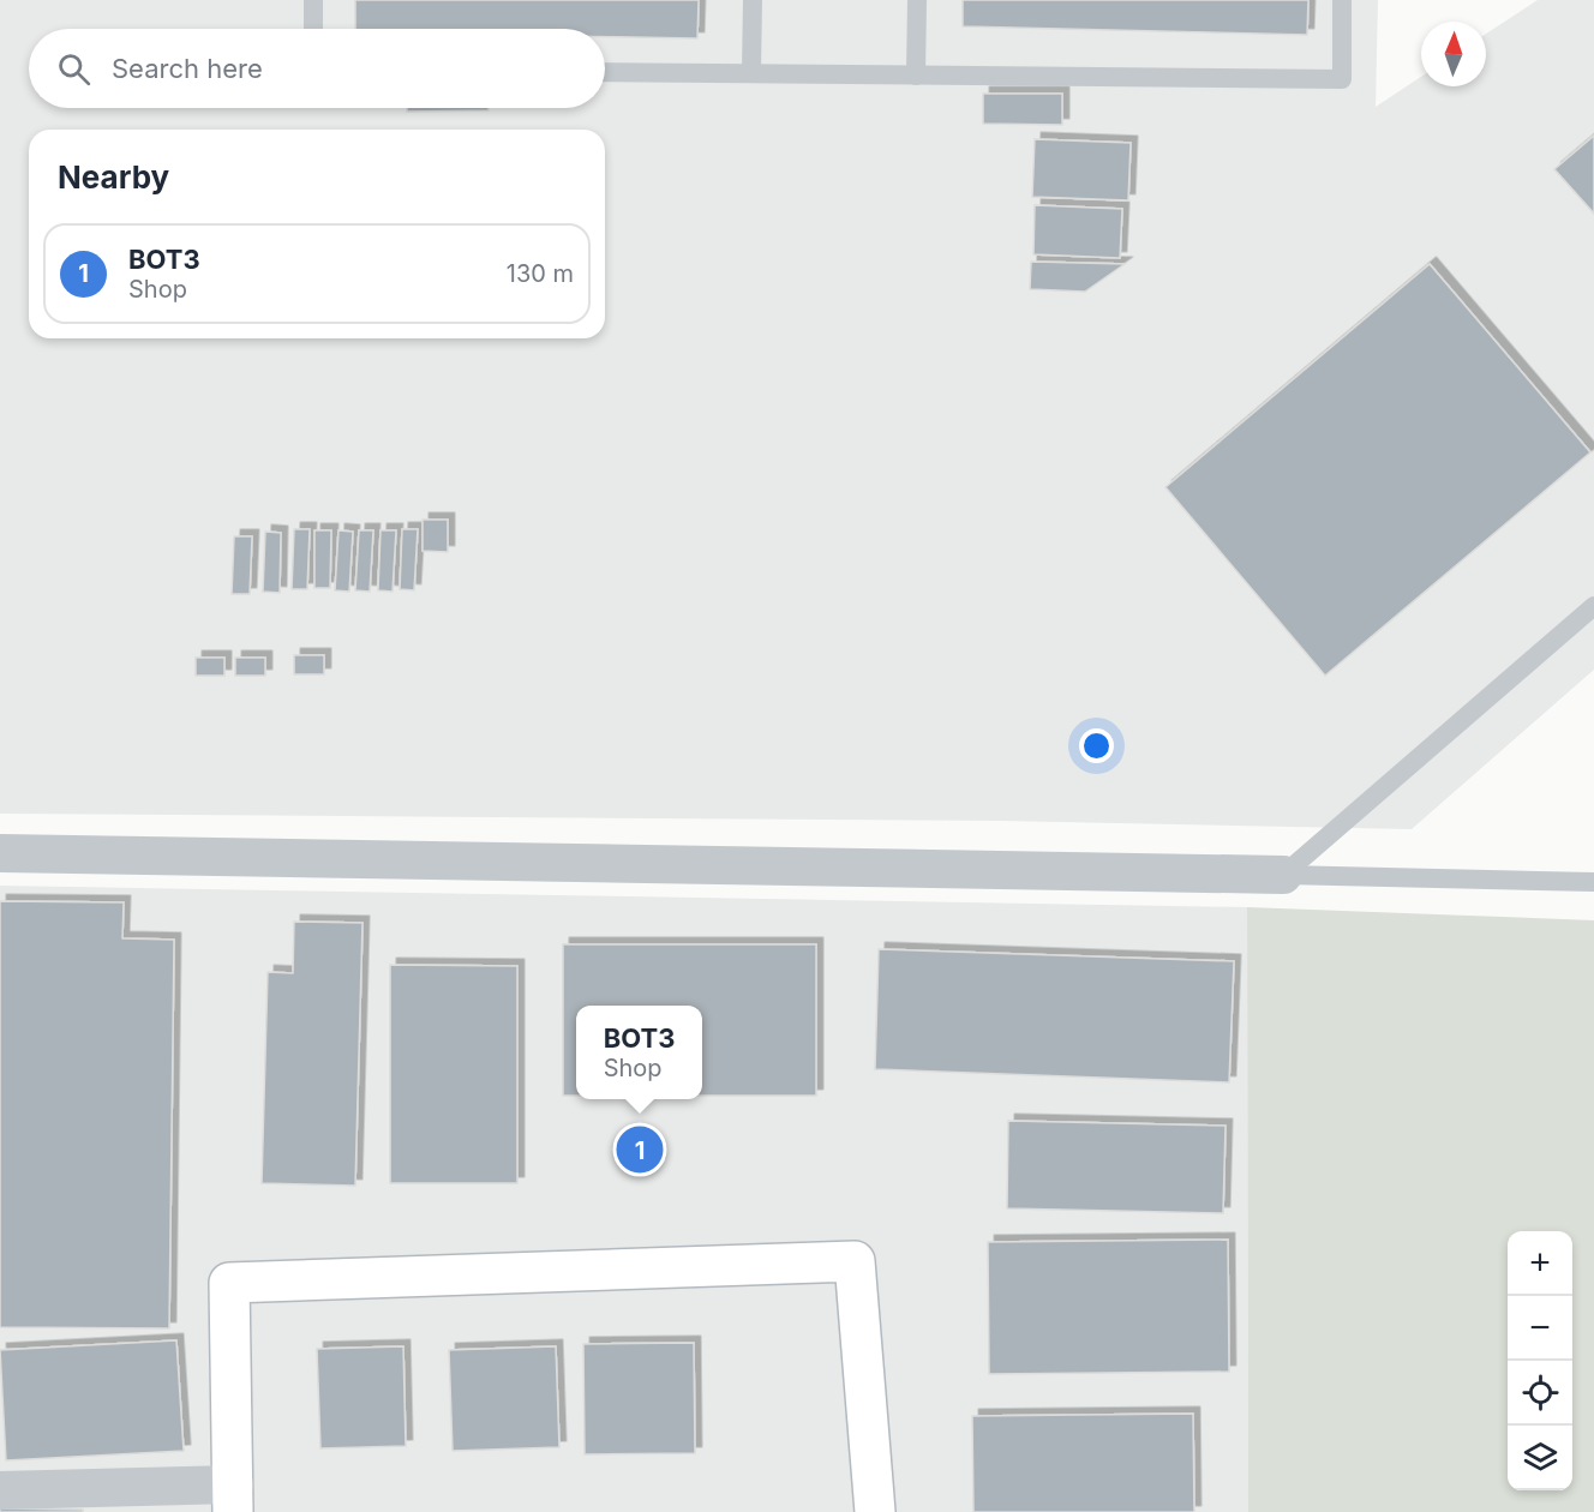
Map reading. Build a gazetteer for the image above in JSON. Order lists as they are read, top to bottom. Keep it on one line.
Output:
{"north":"top","page":{"search":"Search here","heading":"Nearby","list":[{"mark":"1","name":"BOT3","note":"Shop","value":"130 m"}],"popup":["BOT3","Shop"],"pins":"1","map_buttons":["+","−"]}}
